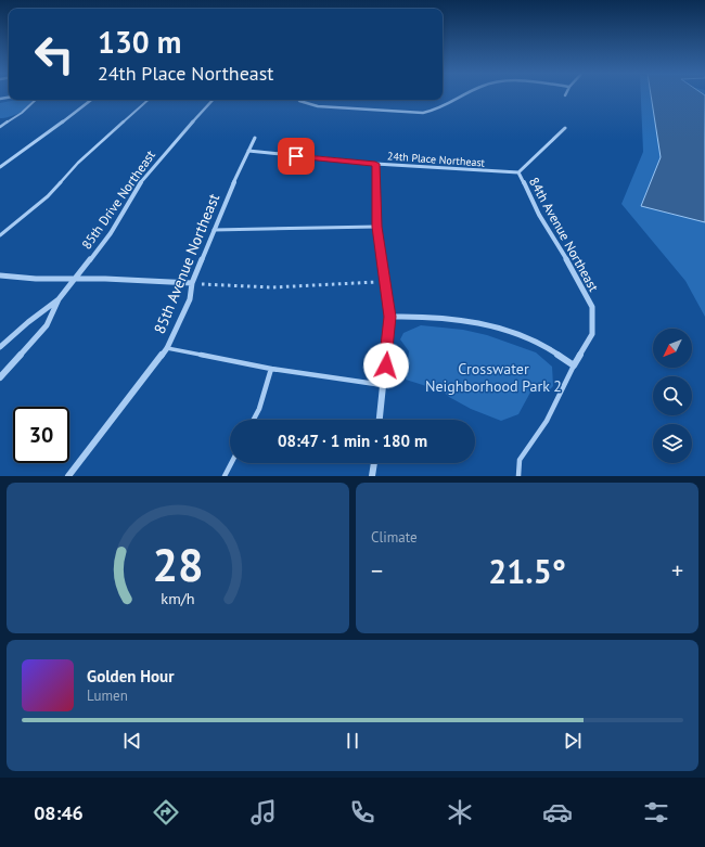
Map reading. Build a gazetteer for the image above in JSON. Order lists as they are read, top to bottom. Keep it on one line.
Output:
{"streets":{"street":["24th Place Northeast","85th Drive Northeast","84th Avenue Northeast","85th Avenue Northeast"]},"crossings":[["24th Place Northeast","84th Avenue Northeast"],["24th Place Northeast","85th Avenue Northeast"]],"parks":["Crosswater Neighborhood Park 2"],"north":"bottom left","page":{"turn":["130 m","24th Place Northeast"],"limit":"30","trip":"08:47 · 1 min · 180 m","tile":"Climate","heat":["−","21.5°","+"],"song":["Golden Hour","Lumen"],"tabs":"08:46","gauge":["28","km/h"]}}
